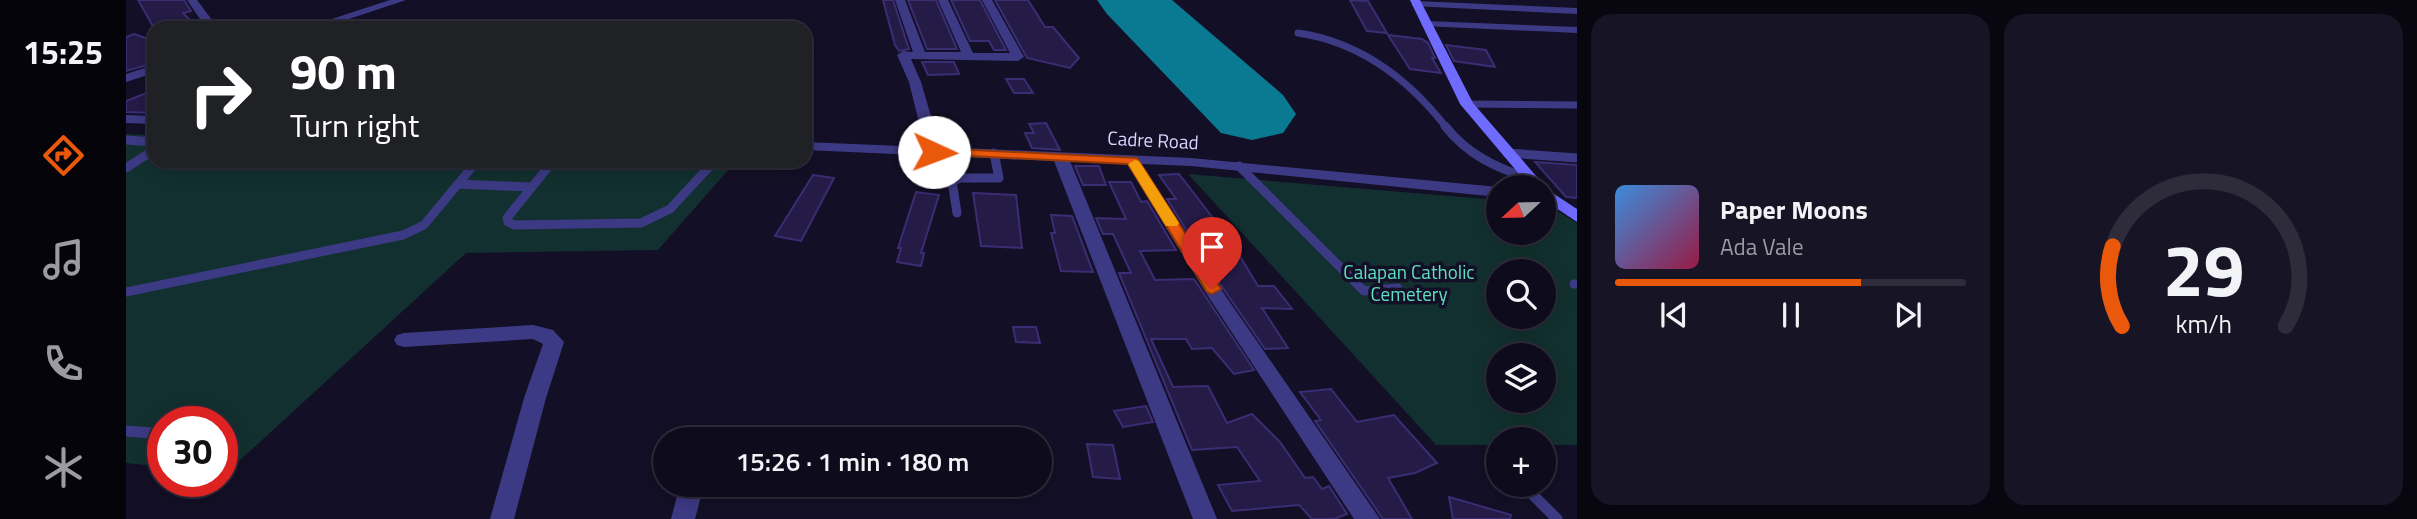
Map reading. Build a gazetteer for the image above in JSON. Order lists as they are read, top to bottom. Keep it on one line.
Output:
{"streets":{"street":["Cadre Road"]},"parks":["Calapan Catholic Cemetery"],"north":"left","page":{"tabs":"15:25","turn":["90 m","Turn right"],"map_buttons":"+","song":["Paper Moons","Ada Vale"],"limit":"30","trip":"15:26 · 1 min · 180 m","gauge":["29","km/h"]}}
